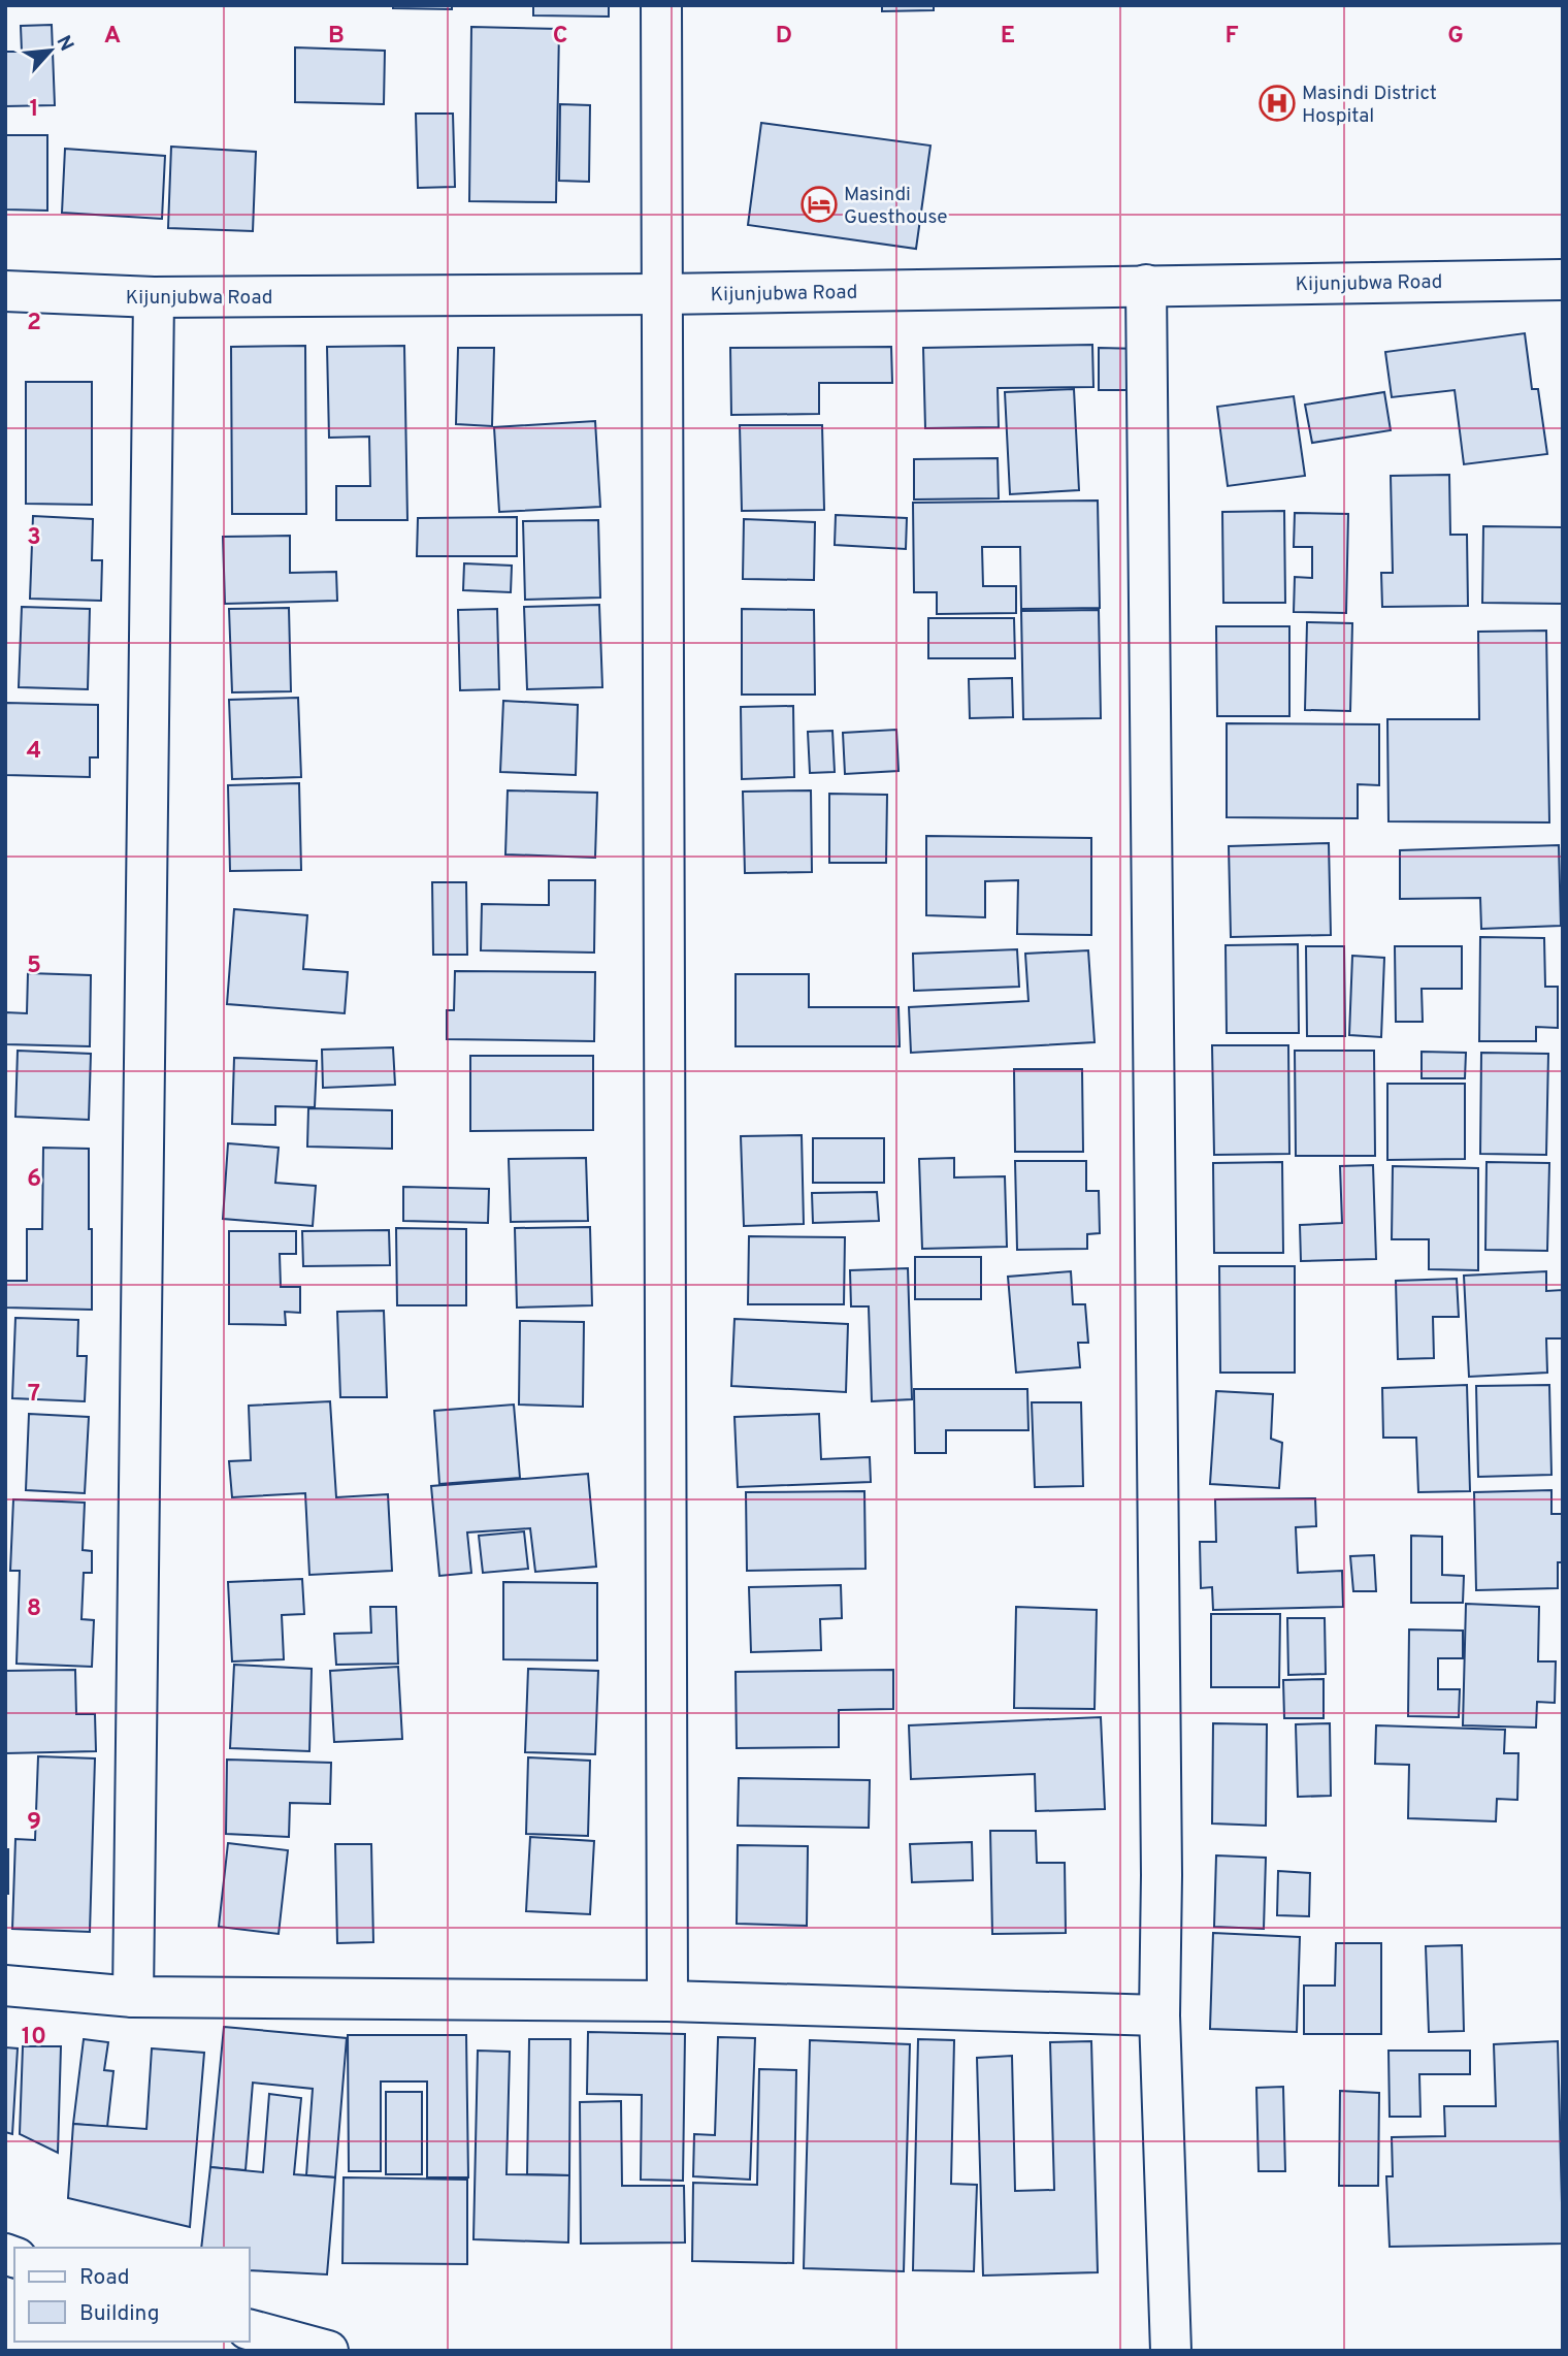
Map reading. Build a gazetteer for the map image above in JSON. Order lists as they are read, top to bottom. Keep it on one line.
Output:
{"streets":{"street":["Kijunjubwa Road"]},"places":{"hospital":["Masindi District Hospital"],"hotel":["Masindi Guesthouse"]},"legend":["Road","Building"],"north":"top right","grid":{"columns":["A","B","C","D","E","F","G"],"rows":["1","2","3","4","5","6","7","8","9","10"]}}
